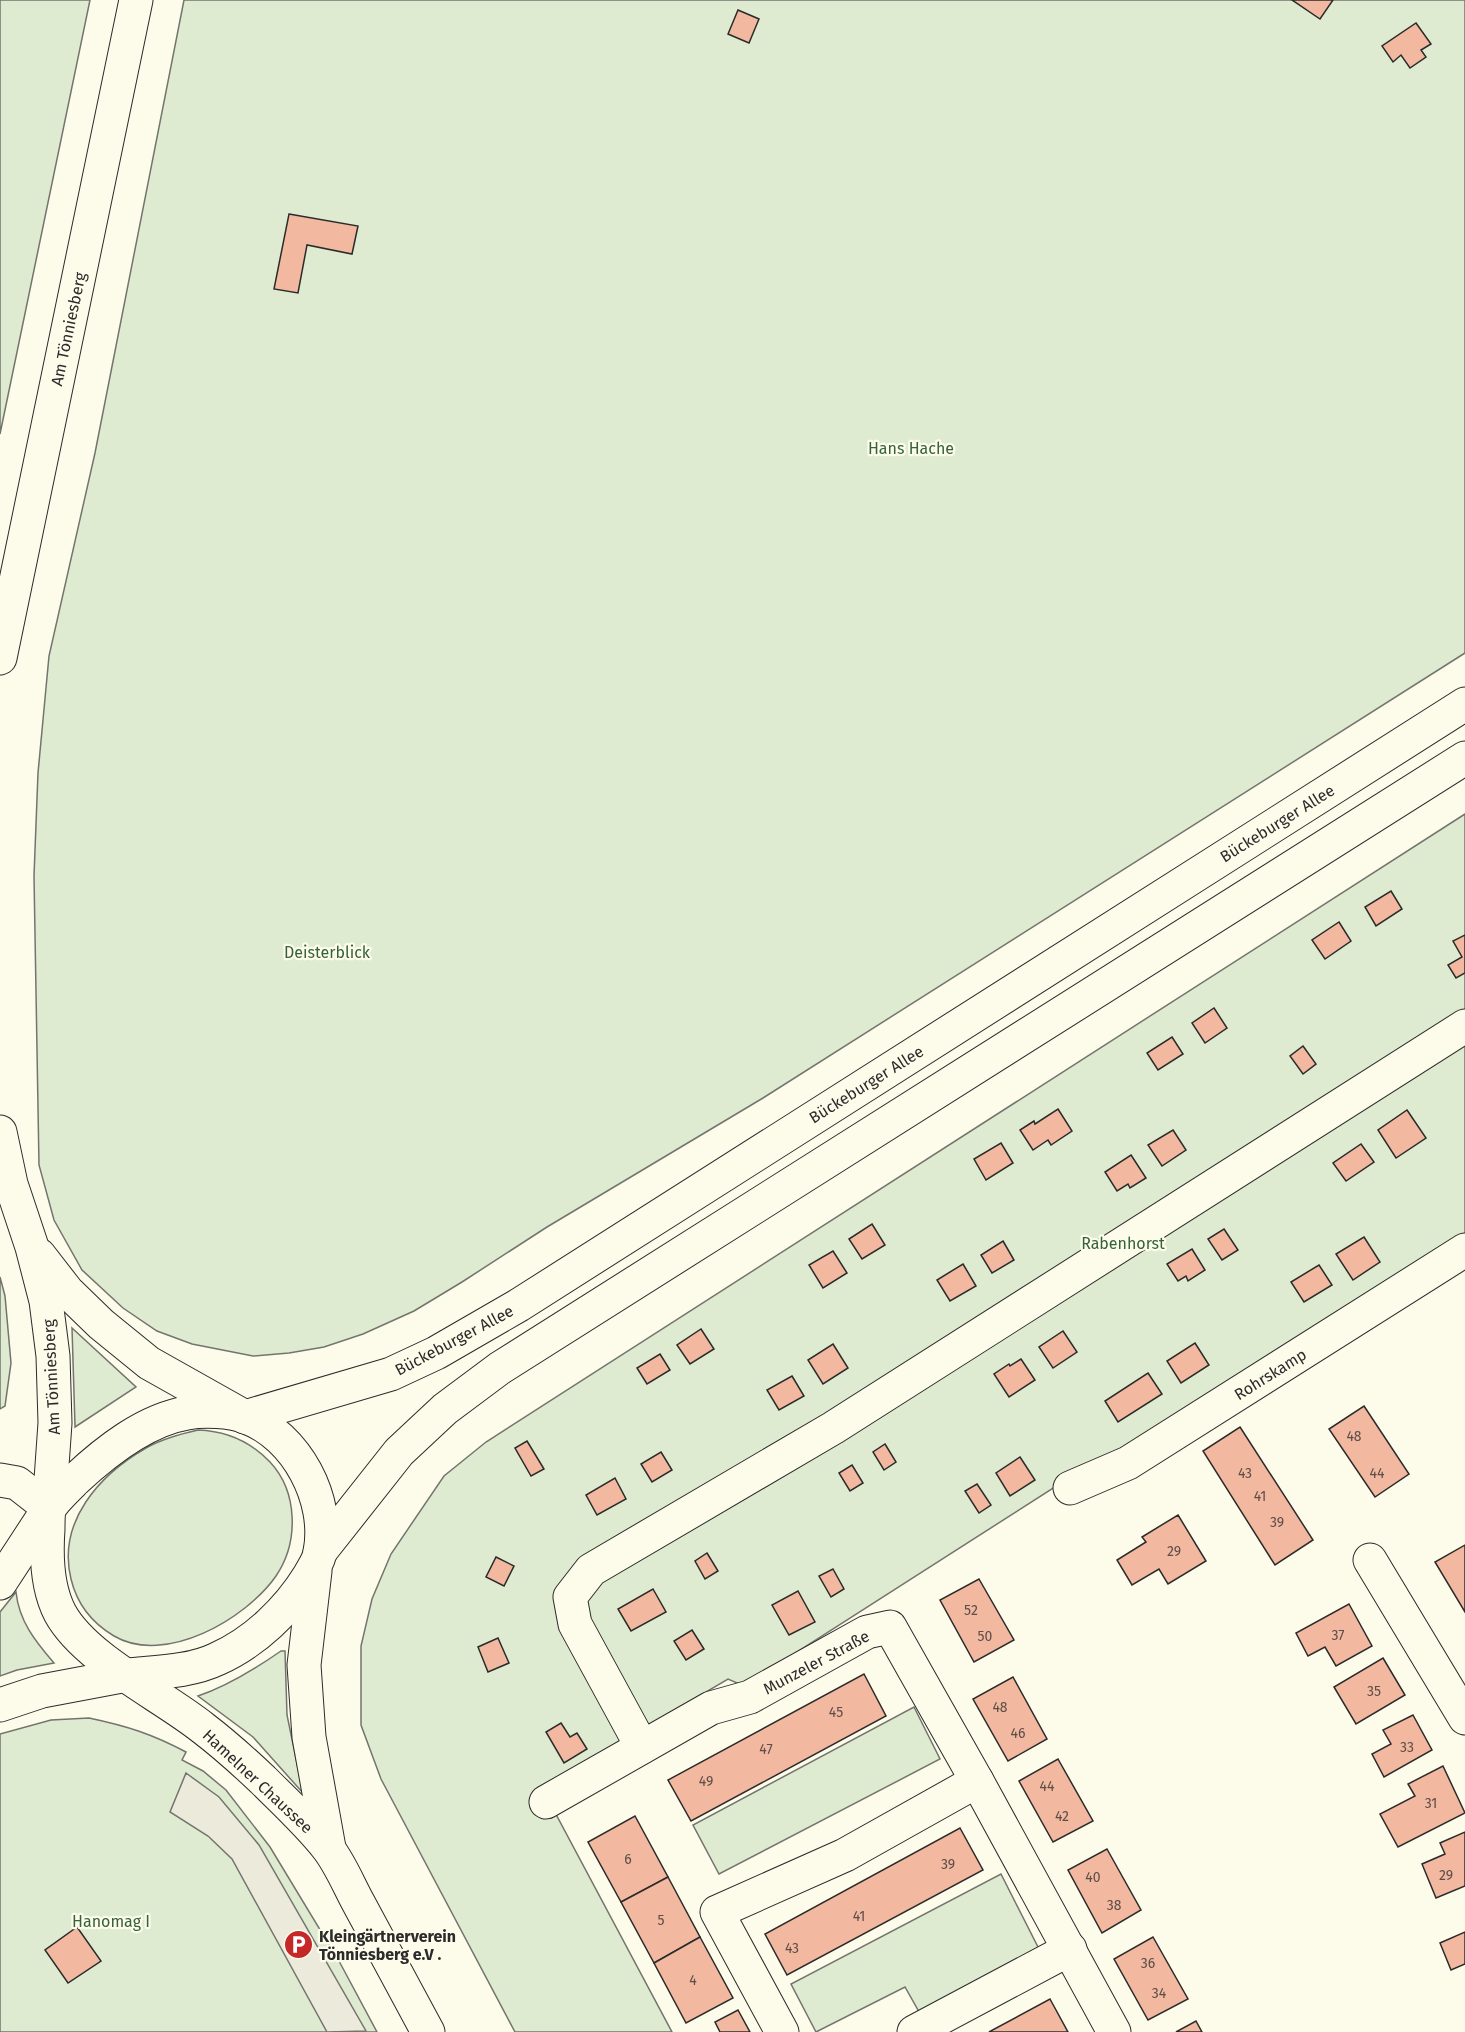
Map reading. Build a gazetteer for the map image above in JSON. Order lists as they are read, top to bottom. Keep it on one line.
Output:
{"streets":{"main road":["Am Tönniesberg","Bückeburger Allee","Rohrskamp","Munzeler Straße","Hamelner Chaussee"]},"crossings":[["Am Tönniesberg","Bückeburger Allee"],["Am Tönniesberg","Hamelner Chaussee"],["Bückeburger Allee","Hamelner Chaussee"]],"parks":["Hans Hache","Deisterblick","Rabenhorst","Hanomag I"],"places":{"parking":["Kleingärtnerverein Tönniesberg e.V ."]},"house_numbers":["48","43","44","41","39","29","52","37","50","35","48","45","46","33","47","49","44","31","42","6","39","29","40","38","41","5","43","36","4","34"]}
